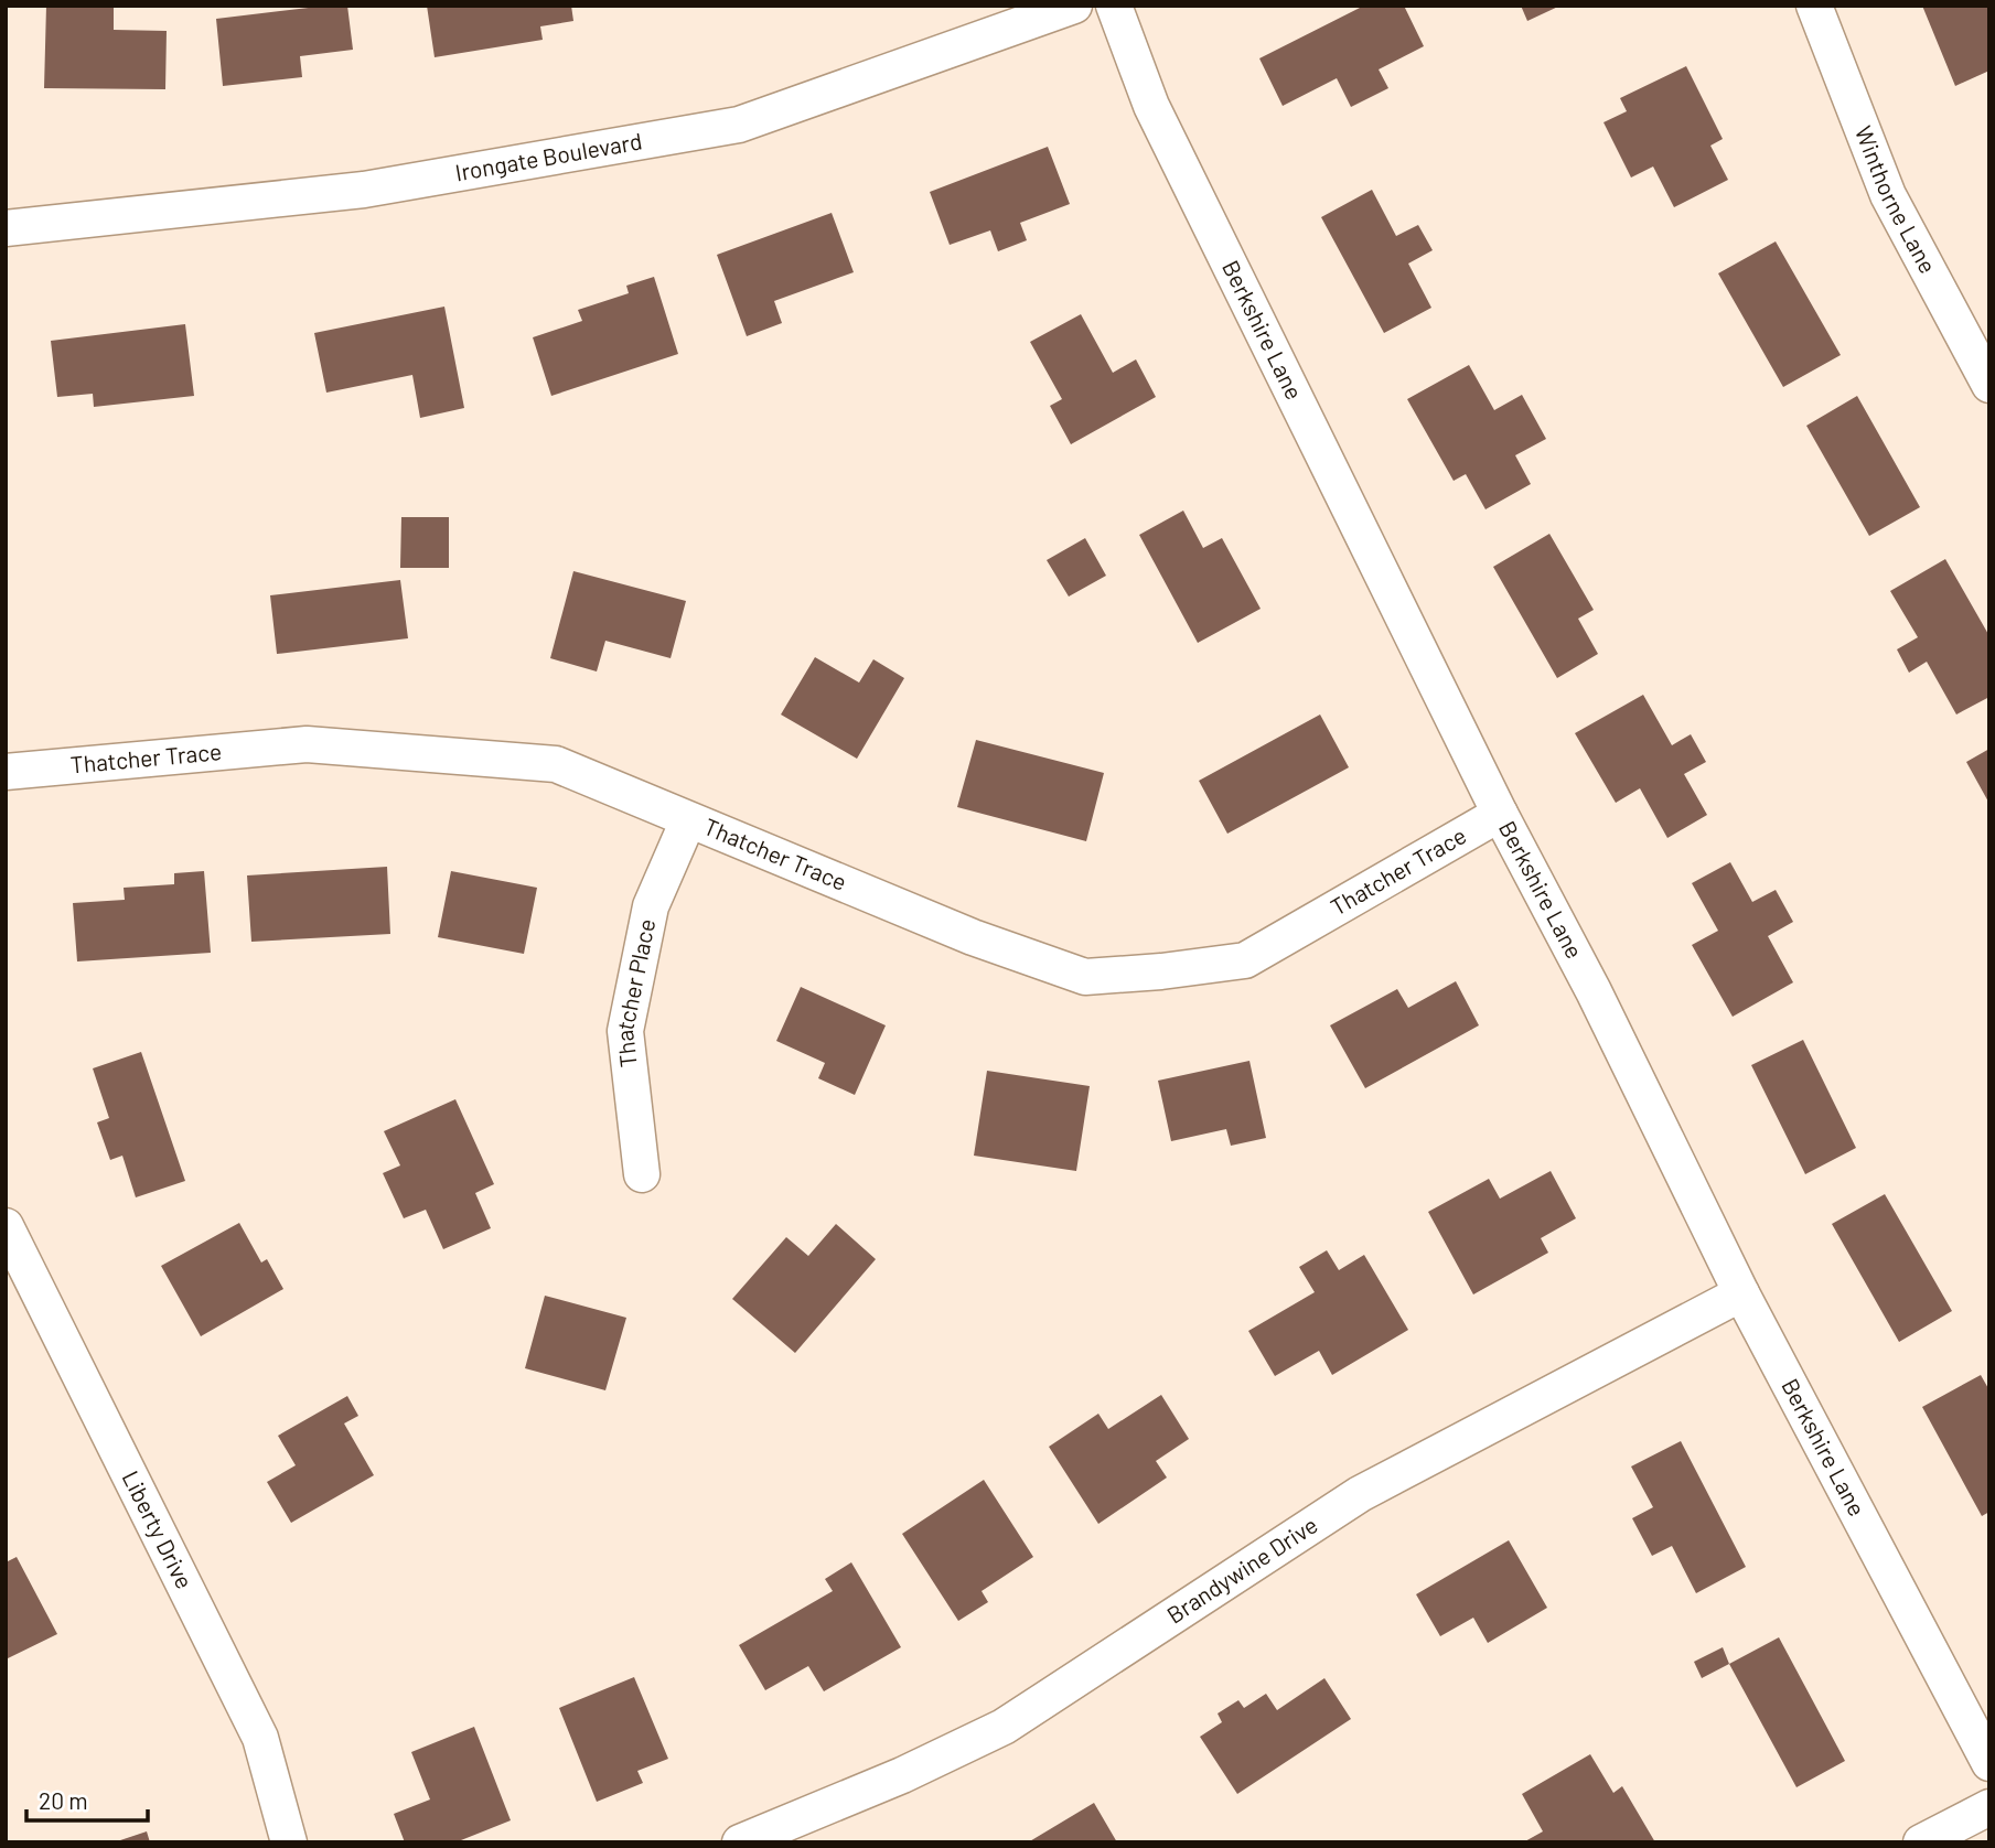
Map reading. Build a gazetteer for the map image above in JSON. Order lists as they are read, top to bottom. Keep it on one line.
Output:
{"streets":{"street":["Irongate Boulevard","Winthorne Lane","Berkshire Lane","Thatcher Trace","Thatcher Place","Liberty Drive","Brandywine Drive"]},"crossings":[["Berkshire Lane","Thatcher Trace"],["Berkshire Lane","Brandywine Drive"],["Thatcher Trace","Thatcher Place"]],"scale_bar":"20 m"}
